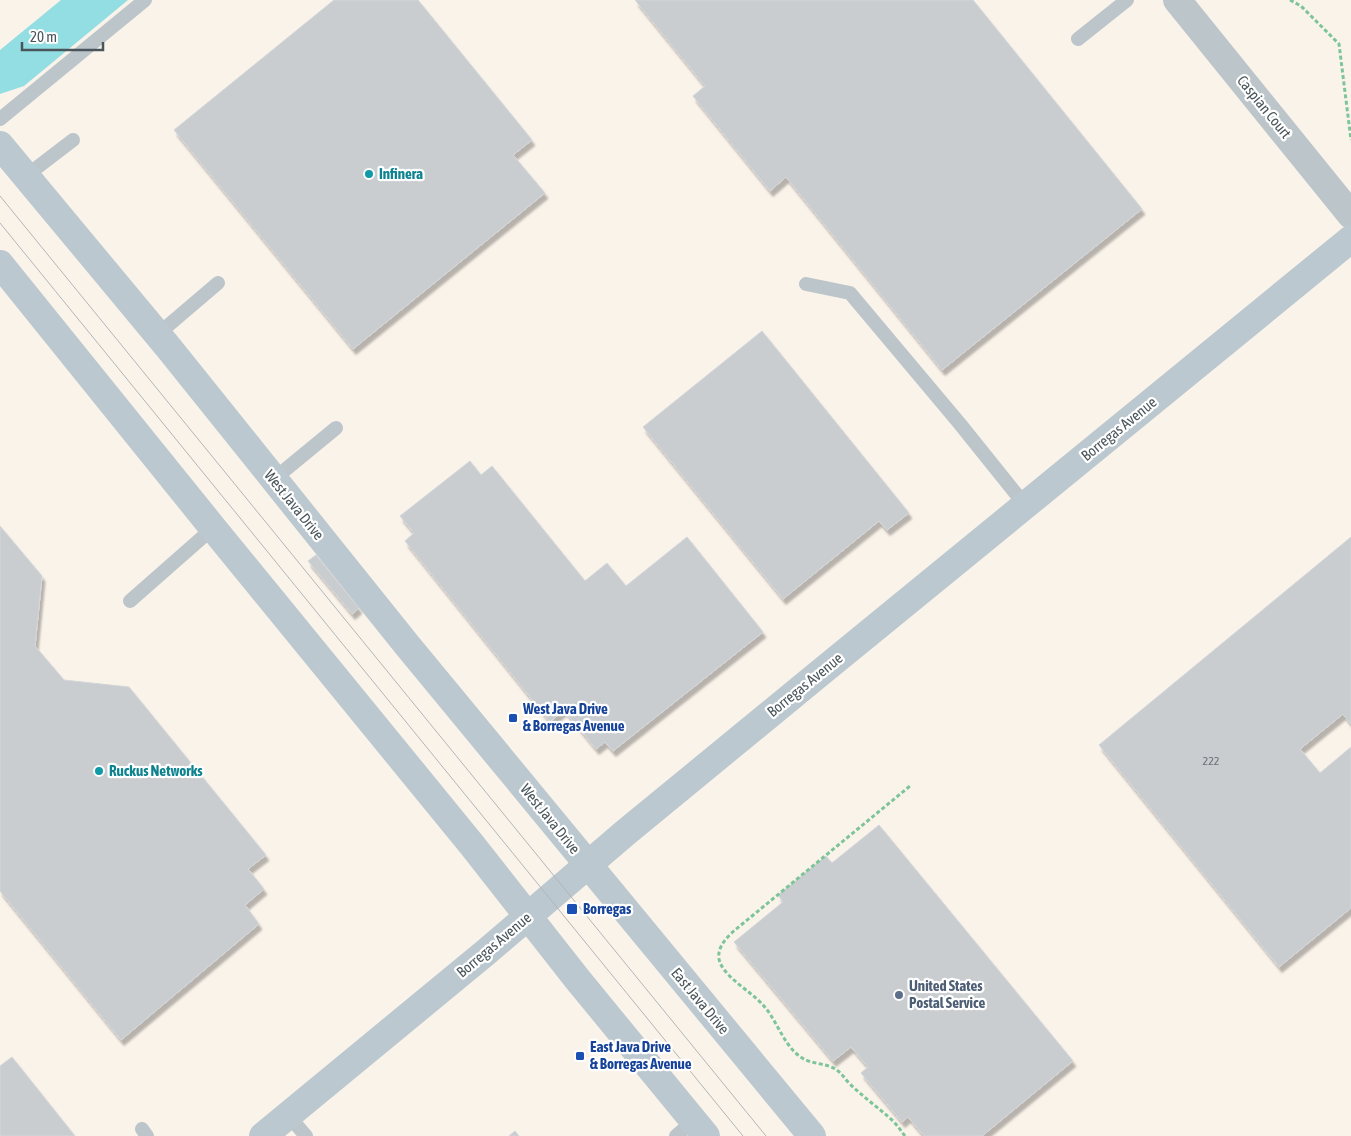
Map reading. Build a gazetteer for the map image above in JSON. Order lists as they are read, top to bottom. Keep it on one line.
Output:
{"streets":{"main road":["Borregas Avenue","West Java Drive","East Java Drive"],"street":["Caspian Court"]},"crossings":[["Borregas Avenue","West Java Drive"],["Borregas Avenue","East Java Drive"],["West Java Drive","East Java Drive"]],"places":{"other":["Infinera","Ruckus Networks","United States Postal Service"],"transit":["West Java Drive & Borregas Avenue","Borregas","East Java Drive & Borregas Avenue"]},"house_numbers":["222"],"scale_bar":"20 m"}
